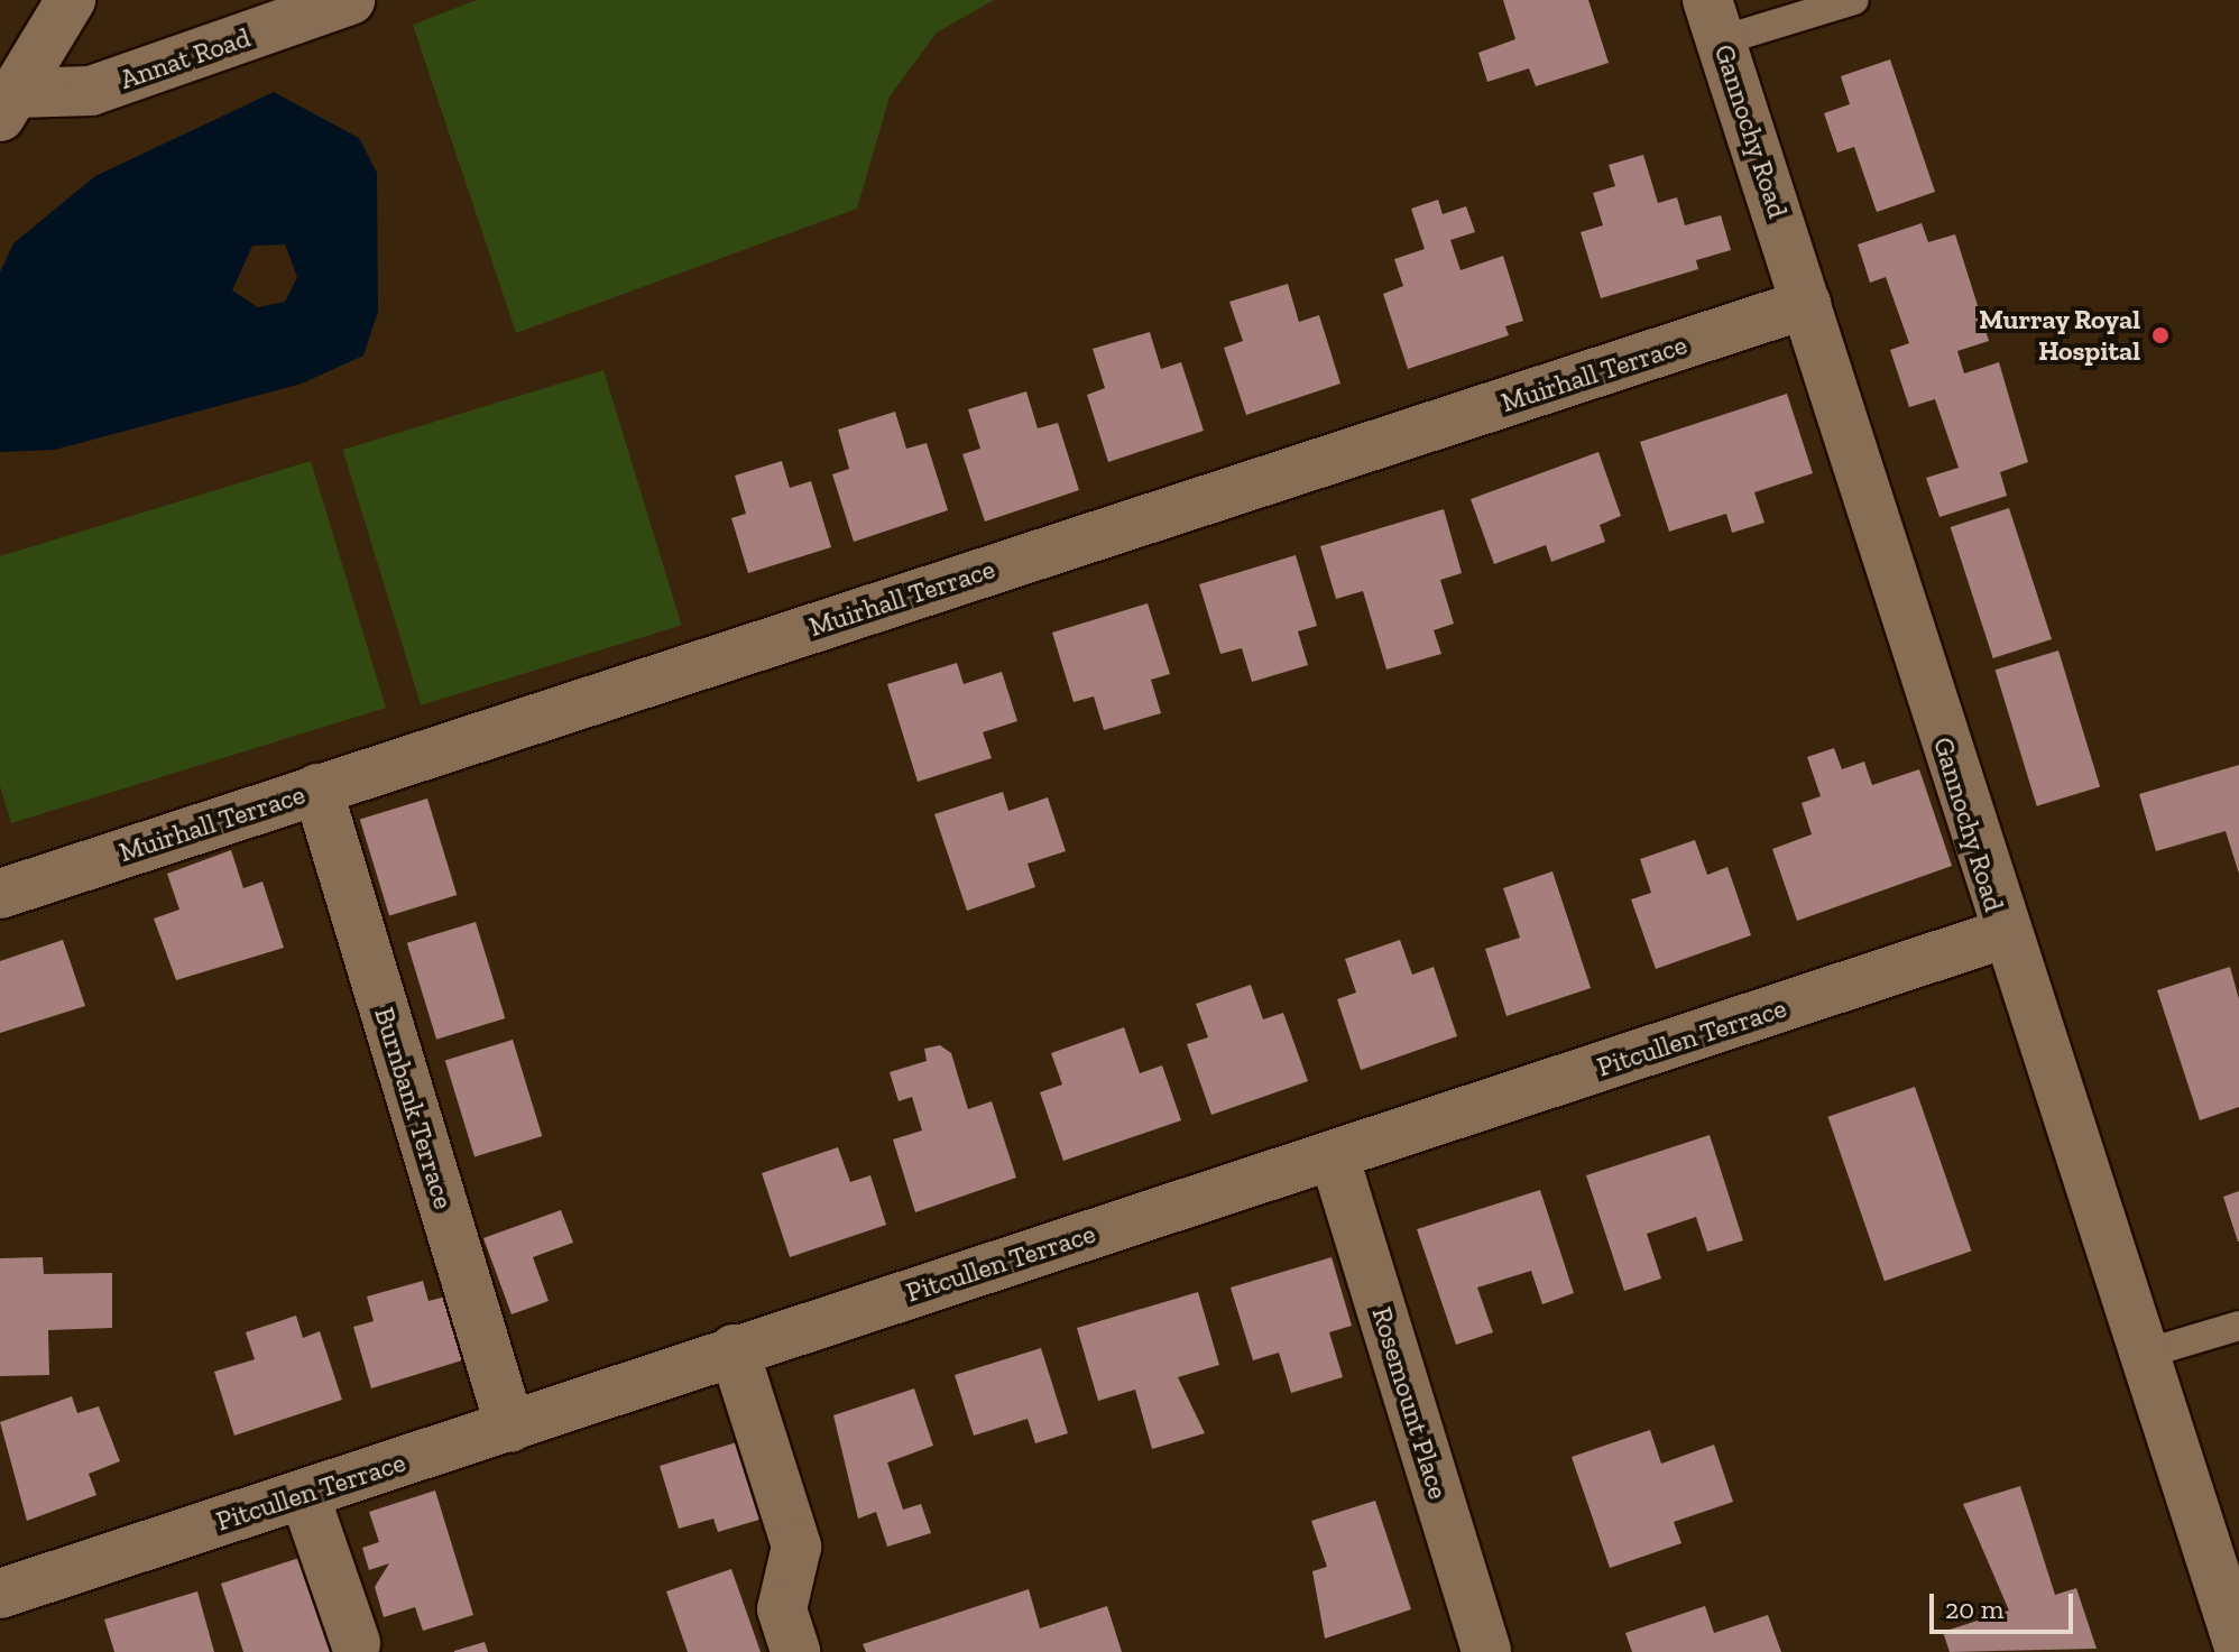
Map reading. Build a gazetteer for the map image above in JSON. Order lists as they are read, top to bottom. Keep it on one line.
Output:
{"streets":{"street":["Annat Road","Gannochy Road","Muirhall Terrace","Pitcullen Terrace","Burnbank Terrace","Rosemount Place"]},"crossings":[["Gannochy Road","Muirhall Terrace"],["Gannochy Road","Pitcullen Terrace"],["Muirhall Terrace","Burnbank Terrace"],["Pitcullen Terrace","Burnbank Terrace"],["Pitcullen Terrace","Rosemount Place"]],"places":["Murray Royal Hospital"],"scale_bar":"20 m"}
